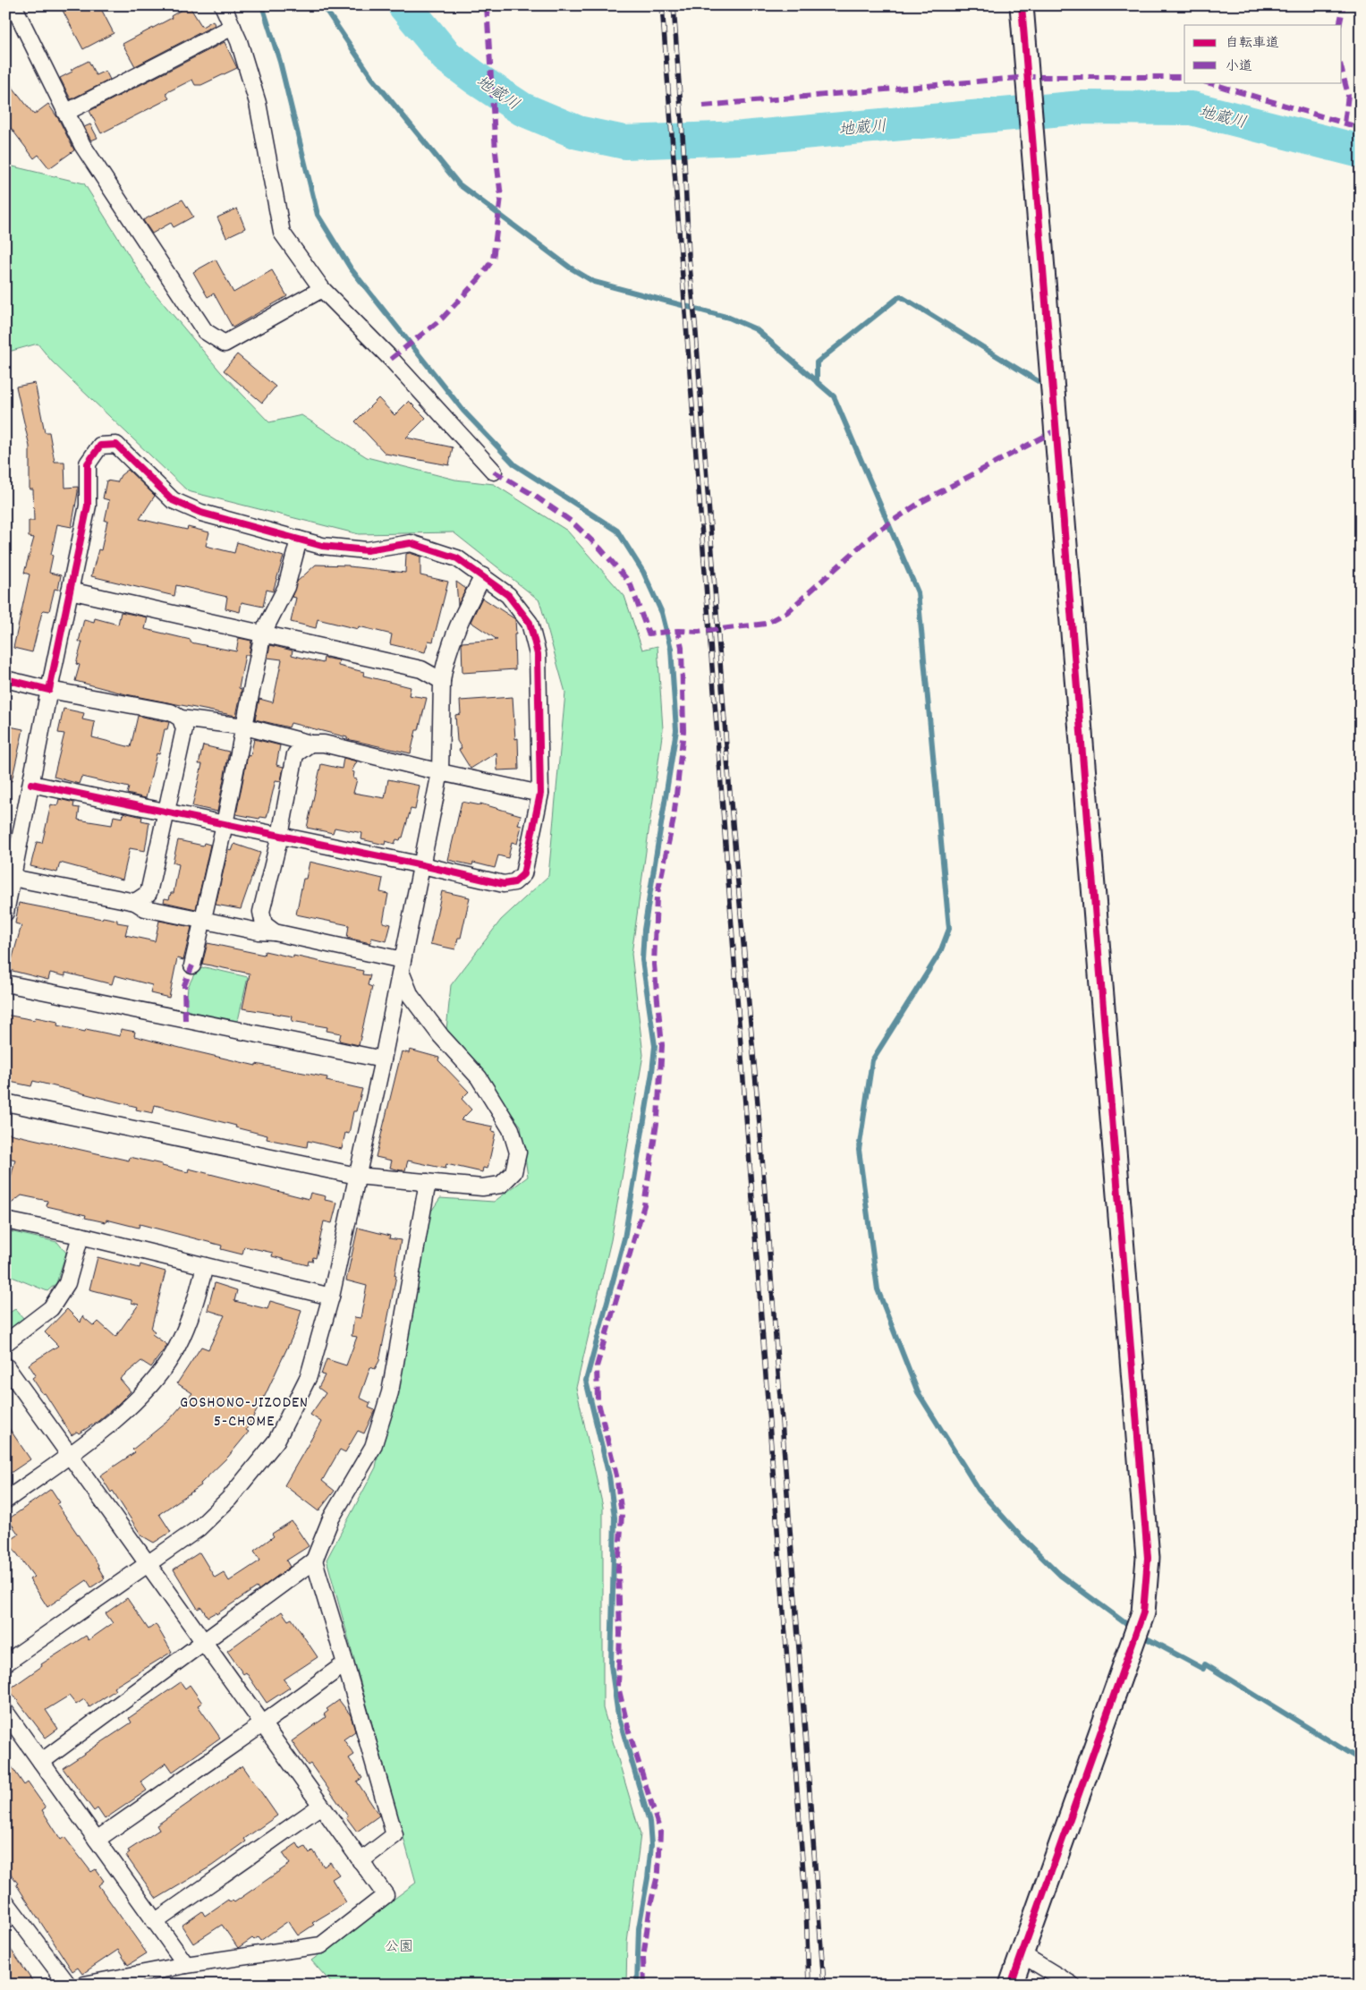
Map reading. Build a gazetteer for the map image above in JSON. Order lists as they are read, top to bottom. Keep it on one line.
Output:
{"districts":["GOSHONO-JIZODEN 5-CHOME"],"water":["地蔵川"],"parks":["公園"],"legend":["自転車道","小道"]}
